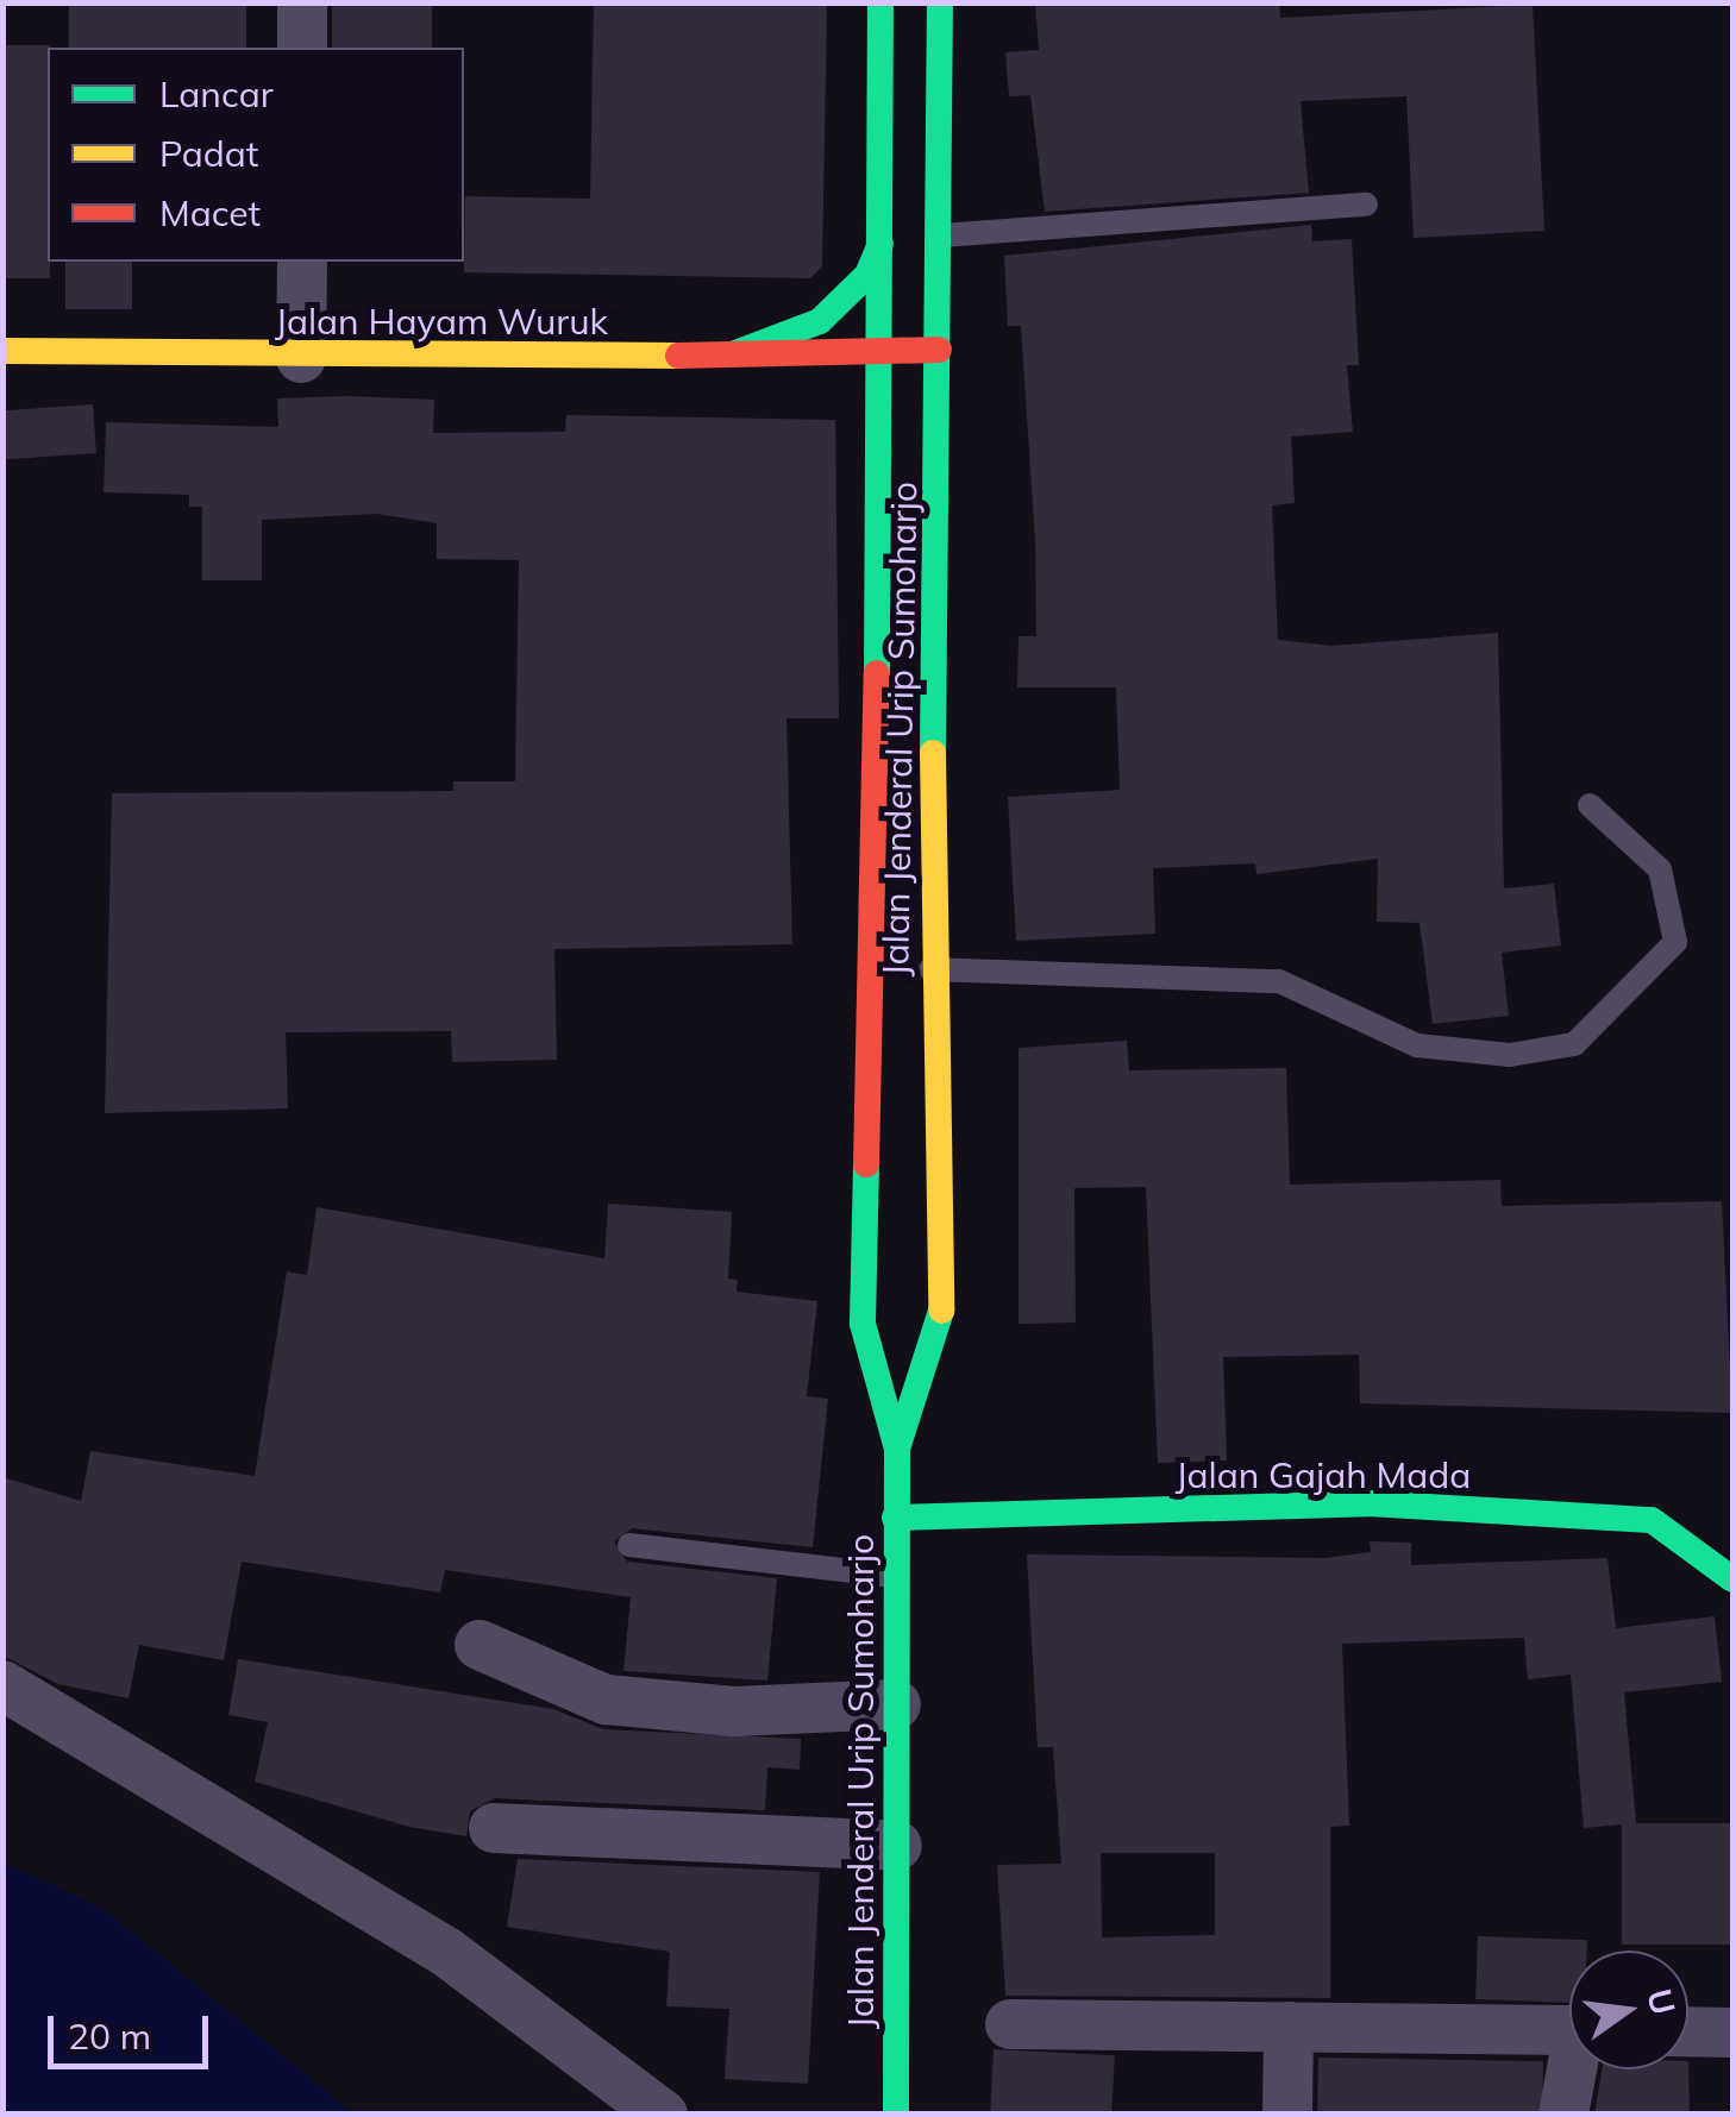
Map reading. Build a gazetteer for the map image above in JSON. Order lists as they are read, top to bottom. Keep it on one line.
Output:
{"streets":{"main road":["Jalan Hayam Wuruk","Jalan Jenderal Urip Sumoharjo","Jalan Gajah Mada"]},"crossings":[["Jalan Hayam Wuruk","Jalan Jenderal Urip Sumoharjo"],["Jalan Jenderal Urip Sumoharjo","Jalan Gajah Mada"]],"legend":["Lancar","Padat","Macet"],"scale_bar":"20 m","north":"right"}
